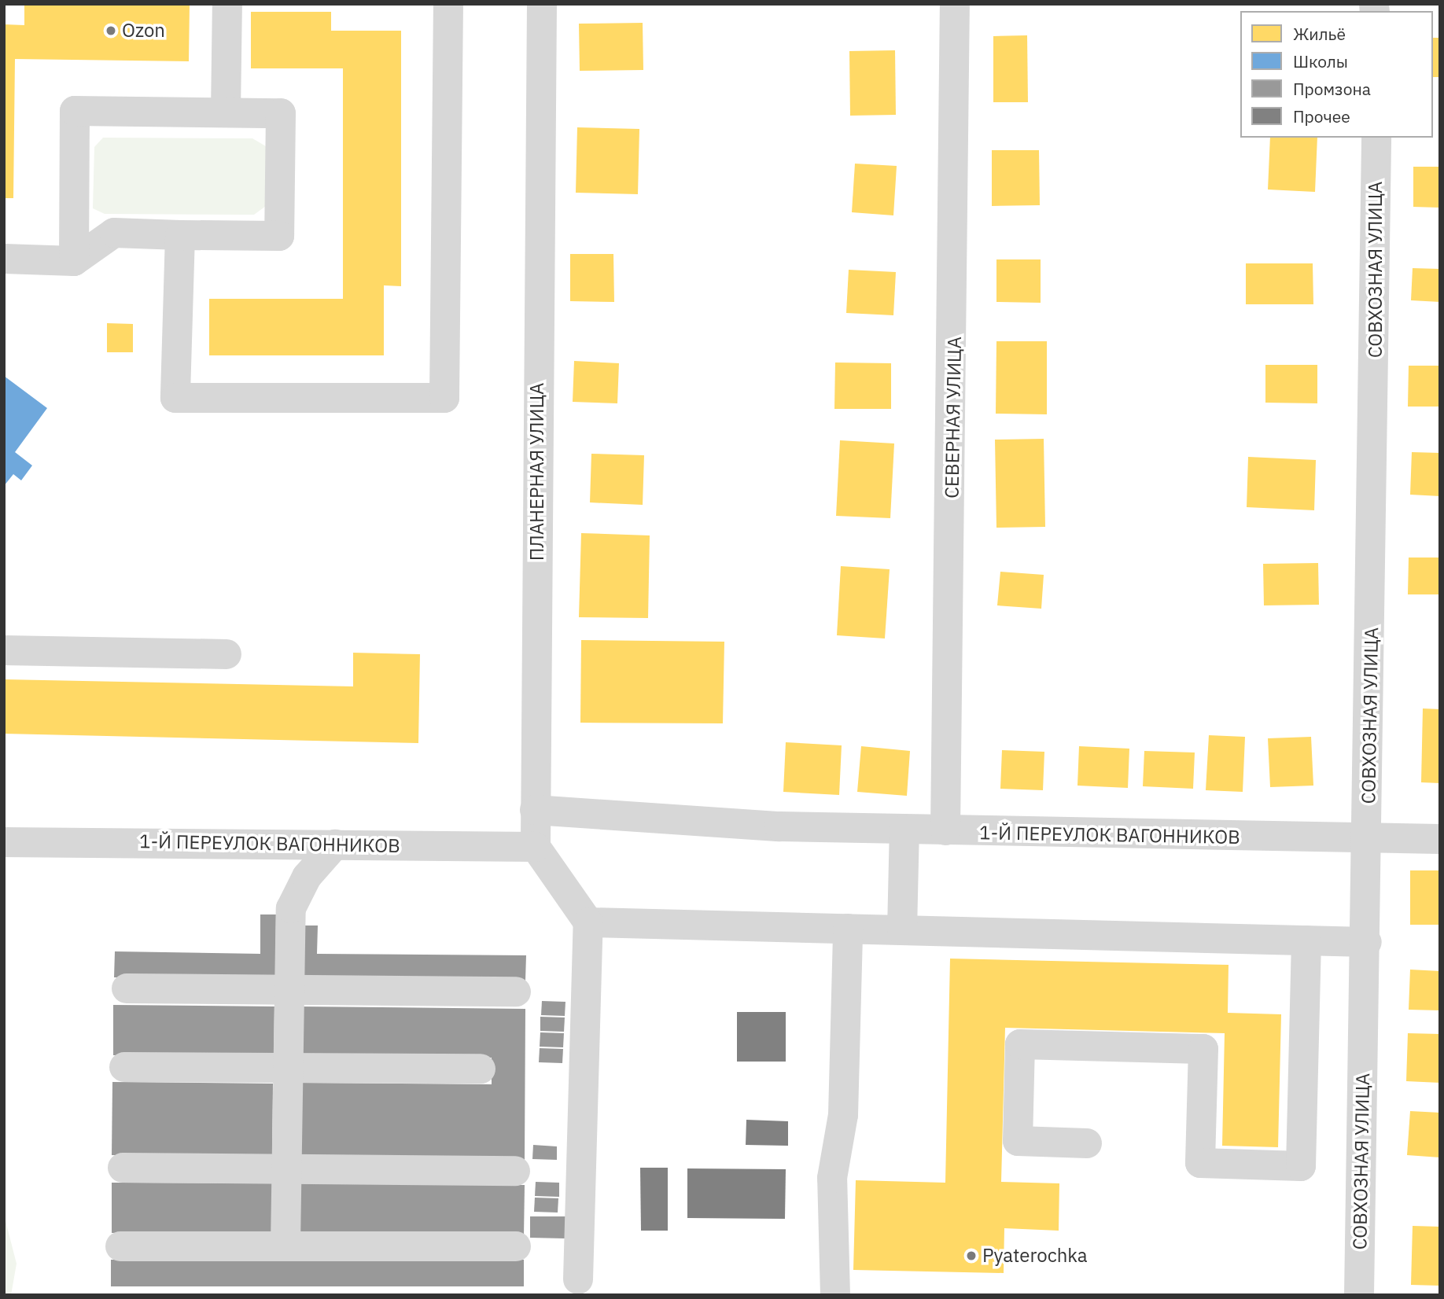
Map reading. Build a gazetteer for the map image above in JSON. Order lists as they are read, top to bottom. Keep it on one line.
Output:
{"streets":{"street":["СОВХОЗНАЯ УЛИЦА","СЕВЕРНАЯ УЛИЦА","ПЛАНЕРНАЯ УЛИЦА","1-Й ПЕРЕУЛОК ВАГОННИКОВ"]},"crossings":[["СОВХОЗНАЯ УЛИЦА","1-Й ПЕРЕУЛОК ВАГОННИКОВ"],["СЕВЕРНАЯ УЛИЦА","1-Й ПЕРЕУЛОК ВАГОННИКОВ"],["ПЛАНЕРНАЯ УЛИЦА","1-Й ПЕРЕУЛОК ВАГОННИКОВ"]],"places":["Ozon","Pyaterochka"],"legend":["Жильё","Школы","Промзона","Прочее"]}
